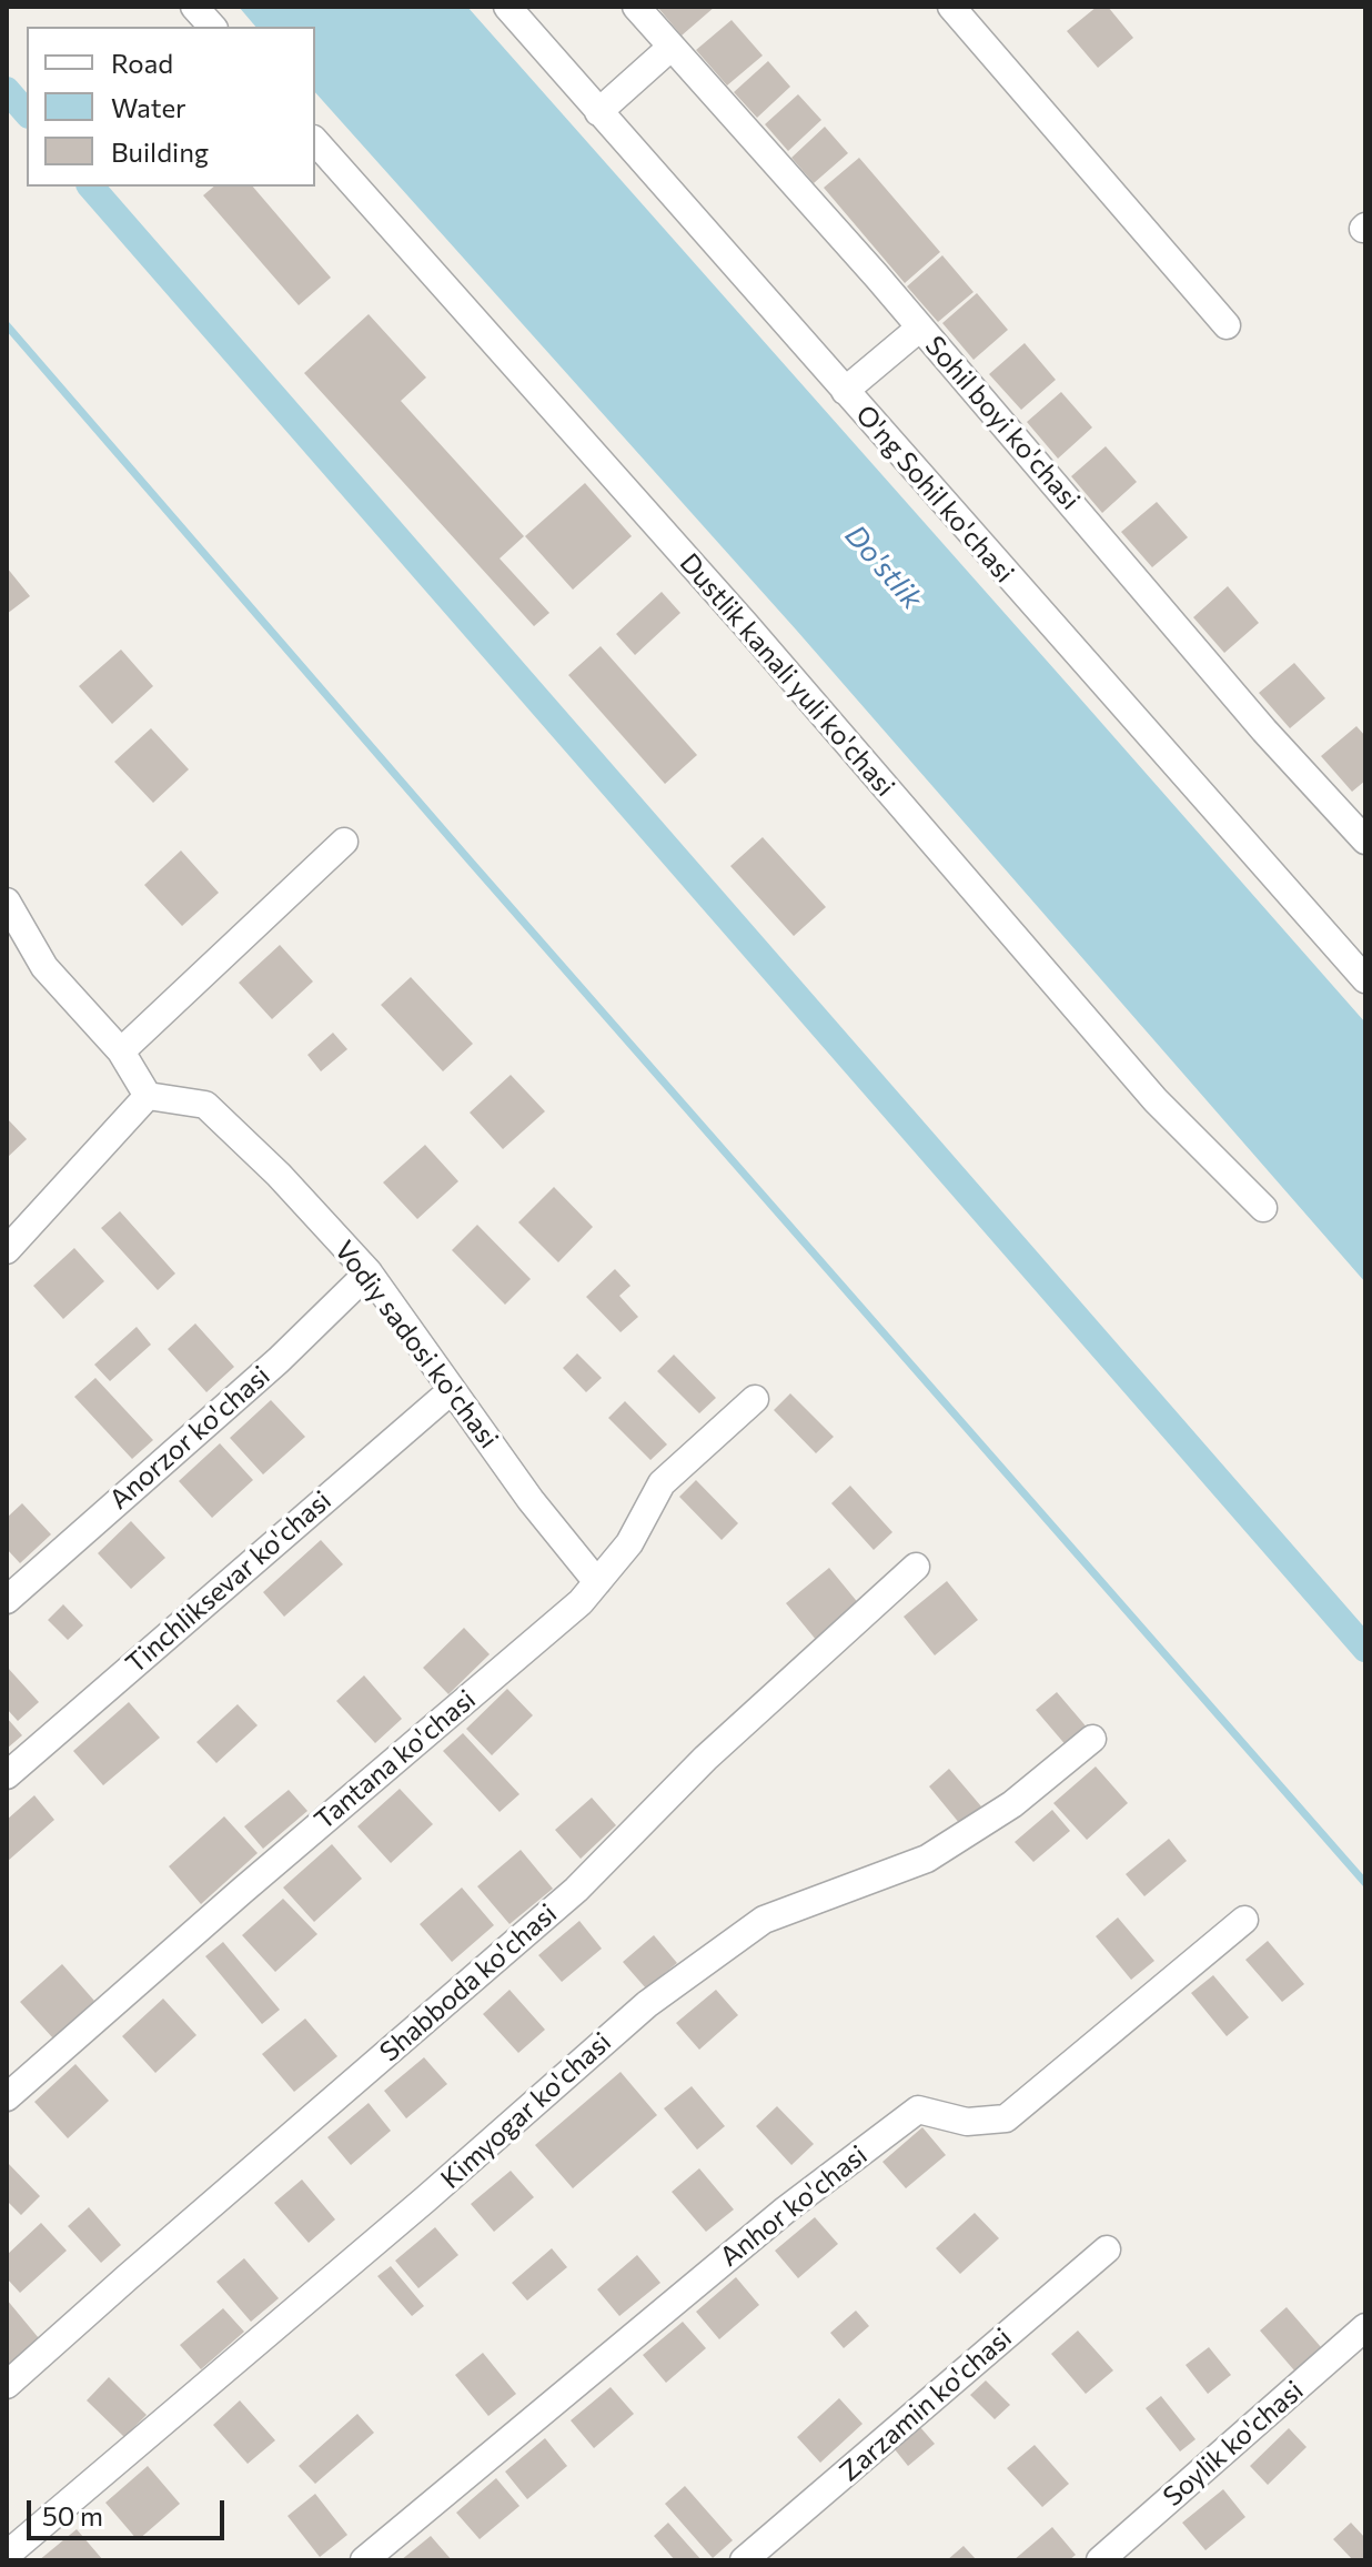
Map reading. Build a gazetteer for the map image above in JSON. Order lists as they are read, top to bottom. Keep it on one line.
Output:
{"streets":{"street":["Sohil boyi ko'chasi","O'ng Sohil ko'chasi","Dustlik kanali yuli ko'chasi","Vodiy sadosi ko'chasi","Anorzor ko'chasi","Tinchliksevar ko'chasi","Tantana ko'chasi","Shabboda ko'chasi","Kimyogar ko'chasi","Anhor ko'chasi","Zarzamin ko'chasi","Soylik ko'chasi"]},"crossings":[["Vodiy sadosi ko'chasi","Anorzor ko'chasi"],["Vodiy sadosi ko'chasi","Tinchliksevar ko'chasi"],["Vodiy sadosi ko'chasi","Tantana ko'chasi"]],"water":["Do'stlik"],"legend":["Road","Water","Building"],"scale_bar":"50 m"}
